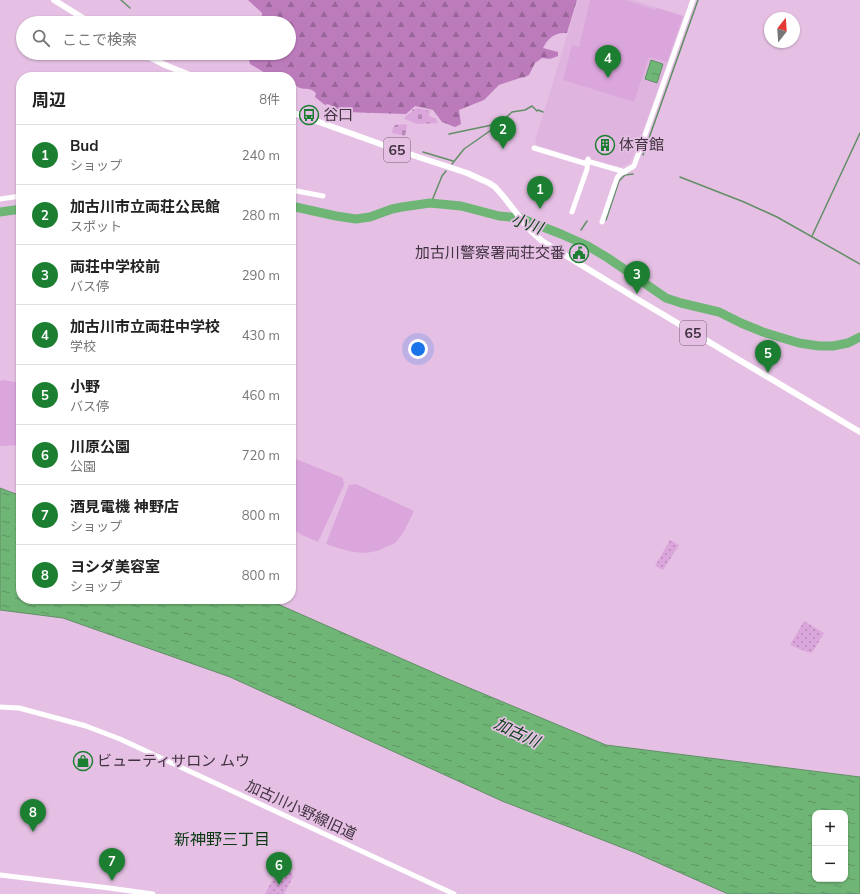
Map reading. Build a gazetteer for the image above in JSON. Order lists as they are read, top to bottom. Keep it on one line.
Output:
{"streets":{"main road":["65"],"street":["加古川小野線旧道"]},"districts":["新神野三丁目"],"water":["小川","加古川"],"places":{"bus stop":["谷口"],"building":["体育館"],"public building":["加古川警察署両荘交番"],"shop":["ビューティサロン ムウ"]},"north":"top","page":{"search":"ここで検索","pins":["4","2","1","3","5","8","7","6"],"heading":["周辺","8件"],"list":[{"mark":"1","name":"Bud","note":"ショップ","value":"240 m"},{"mark":"2","name":"加古川市立両荘公民館","note":"スポット","value":"280 m"},{"mark":"3","name":"両荘中学校前","note":"バス停","value":"290 m"},{"mark":"4","name":"加古川市立両荘中学校","note":"学校","value":"430 m"},{"mark":"5","name":"小野","note":"バス停","value":"460 m"},{"mark":"6","name":"川原公園","note":"公園","value":"720 m"},{"mark":"7","name":"酒見電機 神野店","note":"ショップ","value":"800 m"},{"mark":"8","name":"ヨシダ美容室","note":"ショップ","value":"800 m"}],"map_buttons":["+","−"]}}
